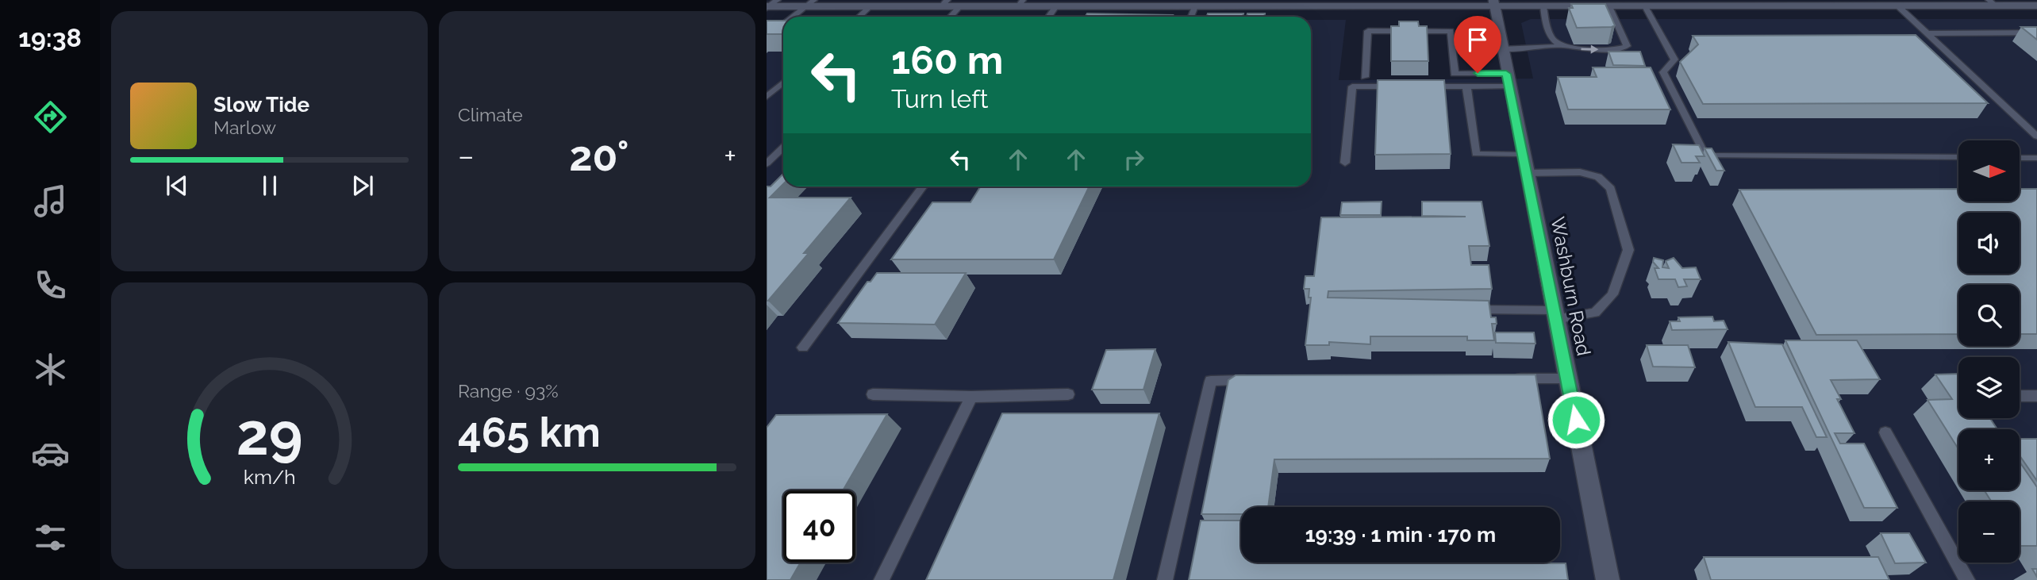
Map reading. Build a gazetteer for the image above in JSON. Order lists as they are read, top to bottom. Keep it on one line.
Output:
{"streets":{"main road":["Washburn Road"]},"north":"right","page":{"tabs":"19:38","tile":["Climate",["Range · 93%","465 km"]],"turn":["160 m","Turn left"],"song":["Slow Tide","Marlow"],"heat":["−","20°","+"],"map_buttons":["+","−"],"limit":"40","trip":"19:39 · 1 min · 170 m","gauge":["29","km/h"]}}
